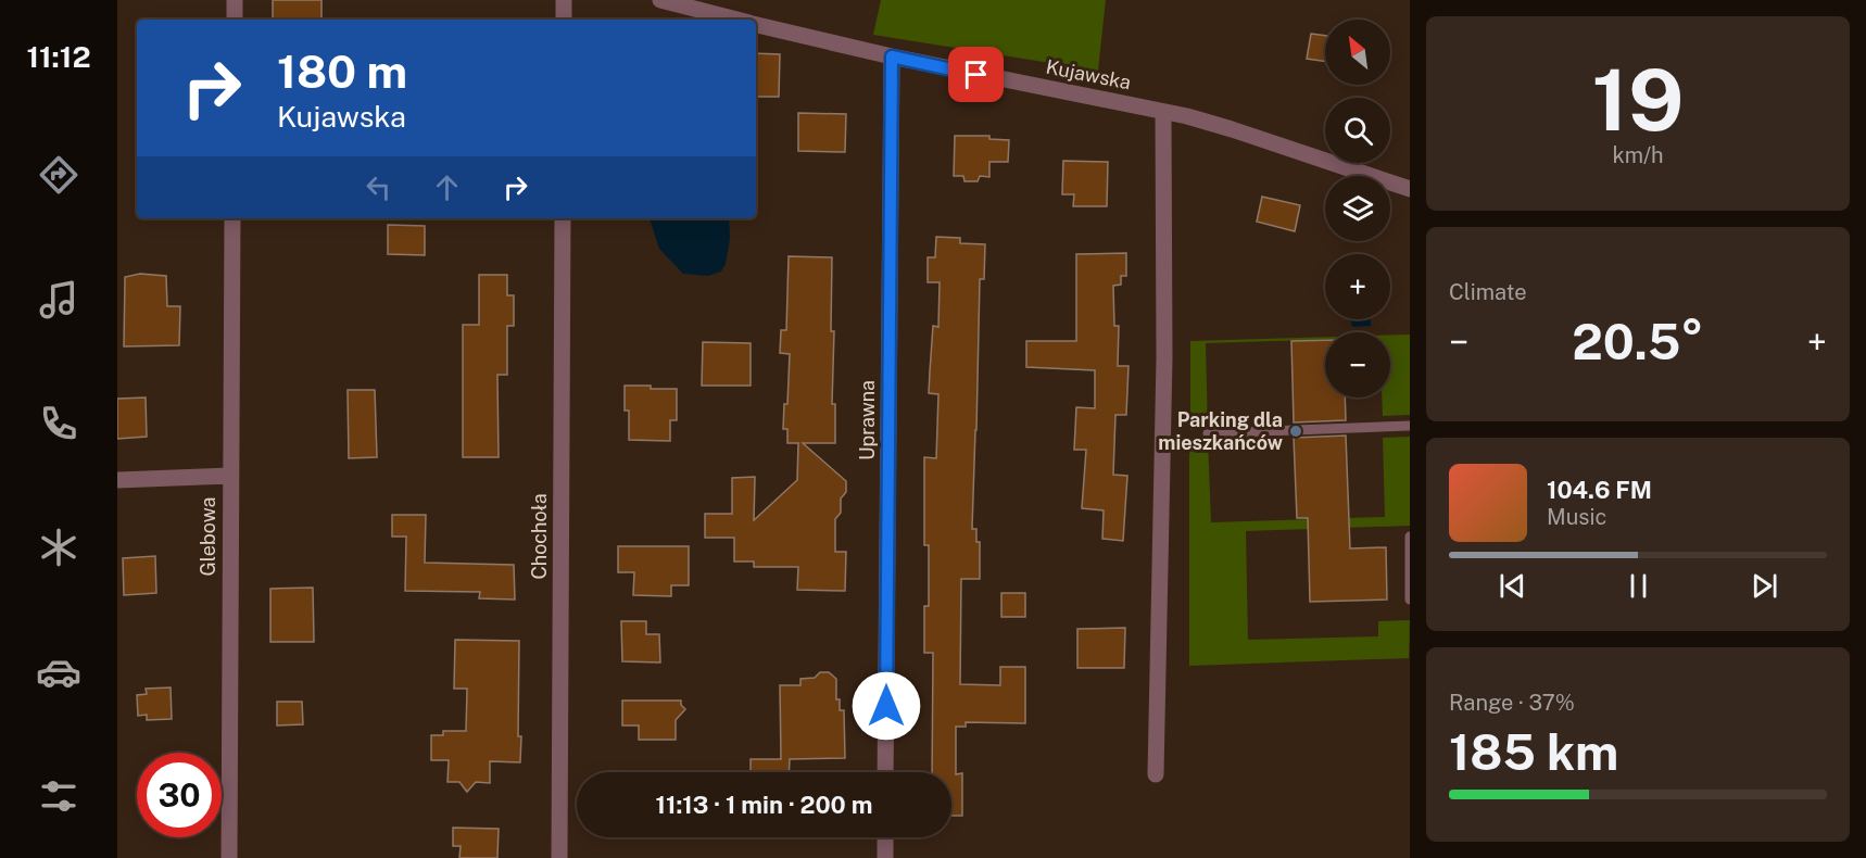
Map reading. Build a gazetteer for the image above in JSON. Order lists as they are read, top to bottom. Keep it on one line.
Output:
{"streets":{"street":["Kujawska","Uprawna","Glebowa","Chochoła"]},"crossings":[["Kujawska","Uprawna"]],"places":["Parking dla mieszkańców"],"north":"top left","page":{"tabs":"11:12","tile":[["19","km/h"],"Climate",["Range · 37%","185 km"]],"map_buttons":["+","−"],"turn":["180 m","Kujawska"],"heat":["−","20.5°","+"],"song":["104.6 FM","Music"],"limit":"30","trip":"11:13 · 1 min · 200 m"}}
